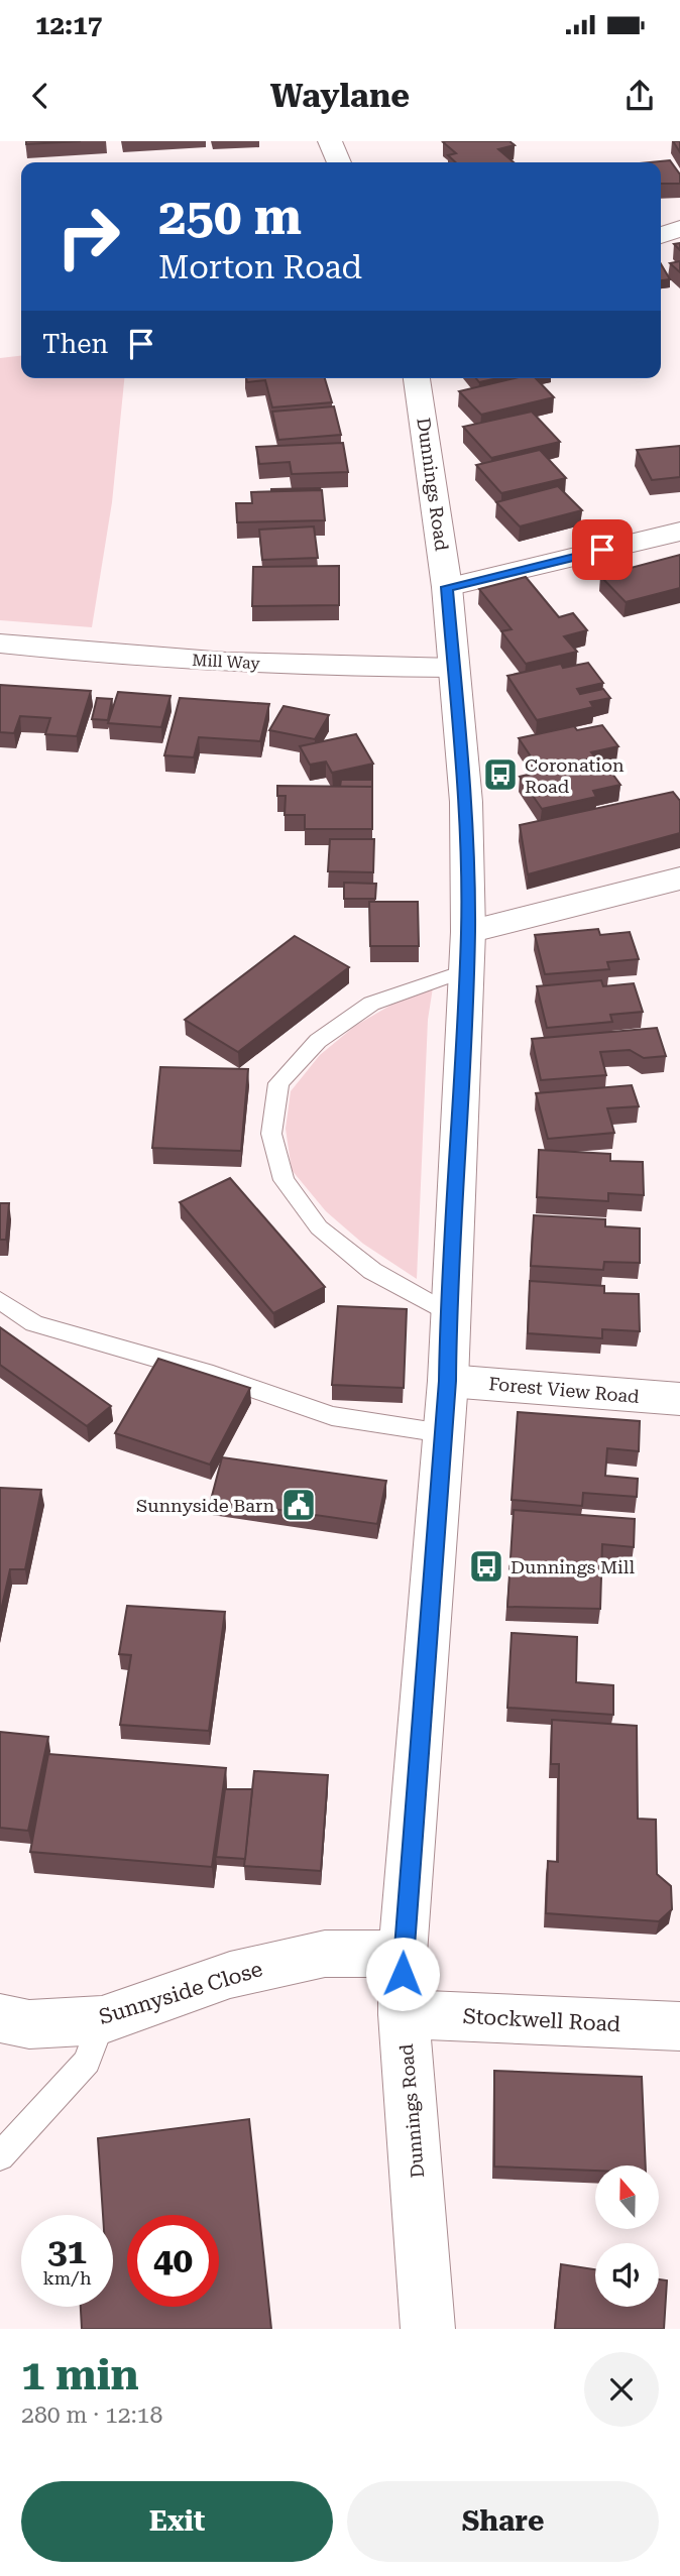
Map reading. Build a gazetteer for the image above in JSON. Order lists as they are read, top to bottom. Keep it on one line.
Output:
{"streets":{"street":["Dunnings Road","Mill Way","Forest View Road","Sunnyside Close","Stockwell Road"]},"crossings":[["Dunnings Road","Mill Way"],["Dunnings Road","Forest View Road"],["Dunnings Road","Sunnyside Close"],["Dunnings Road","Stockwell Road"]],"places":{"bus stop":["Coronation Road","Dunnings Mill"],"public building":["Sunnyside Barn"]},"north":"top","page":{"status":"12:17","header":"Waylane","turn":["250 m","Morton Road"],"then":"Then","speed":"31 km/h","limit":"40","heading":["1 min","280 m · 12:18"],"buttons":["Exit","Share"]}}
